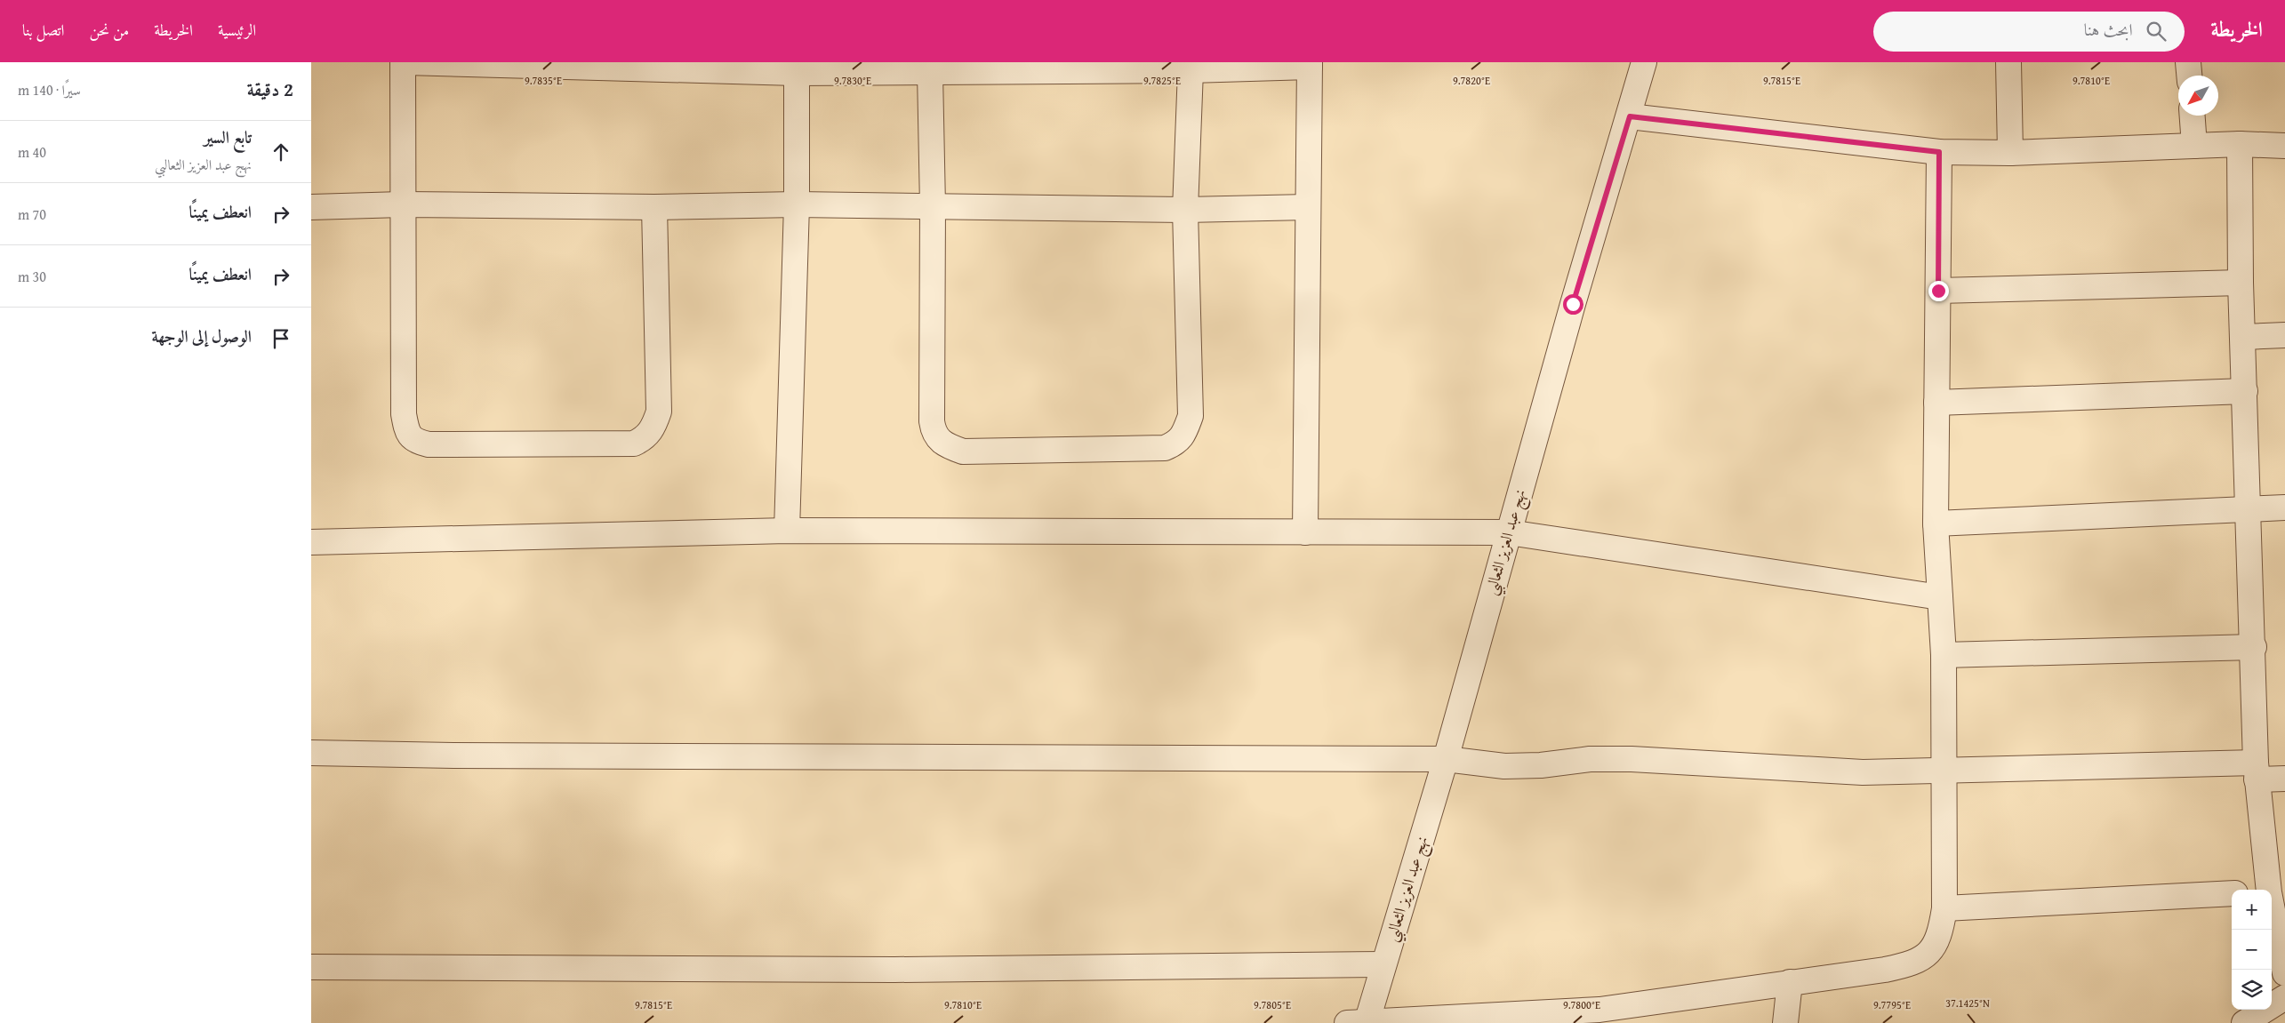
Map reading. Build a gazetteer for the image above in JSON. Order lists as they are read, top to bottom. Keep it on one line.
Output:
{"streets":{"street":["نهج عبد العزيز الثعالبي"]},"north":"bottom left","page":{"header":"الخريطة","search":"ابحث هنا","nav":["الرئيسية","الخريطة","من نحن","اتصل بنا"],"heading":["2 دقيقة","سيرًا · 140 m"],"list":[["تابع السير","نهج عبد العزيز الثعالبي","40 m"],["انعطف يمينًا","70 m"],["انعطف يمينًا","30 m"],"الوصول إلى الوجهة"],"map_buttons":["+","−"]},"coordinates":["9.7835°E","9.7830°E","9.7825°E","9.7820°E","9.7815°E","9.7810°E","37.1425°N","9.7805°E","9.7800°E","9.7795°E"]}
